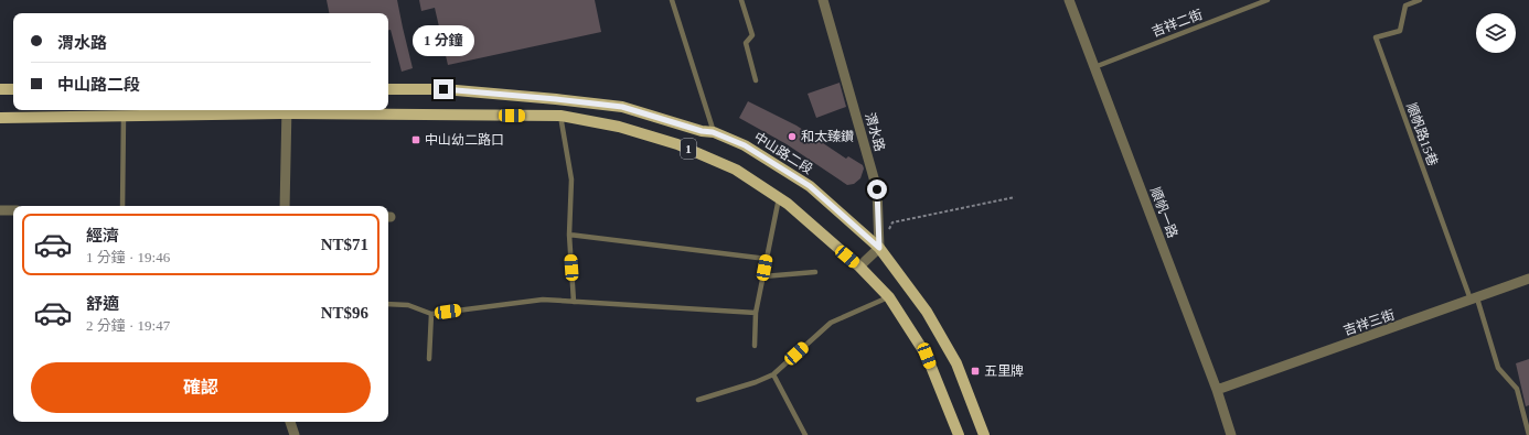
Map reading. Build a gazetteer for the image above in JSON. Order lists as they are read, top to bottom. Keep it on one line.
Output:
{"streets":{"main road":["1","中山路二段"],"street":["渭水路","順帆一路","吉祥三街"],"lane":["吉祥二街","順帆路15巷"]},"crossings":[["吉祥二街","順帆一路"],["渭水路","中山路二段"],["順帆路15巷","吉祥三街"],["順帆一路","吉祥三街"]],"places":{"other":["和太臻鑽"],"transit":["中山幼二路口","五里牌"]},"page":{"banner":["渭水路","中山路二段"],"bubble":"1 分鐘","list":[{"name":"經濟","note":"1 分鐘 · 19:46","value":"NT$71"},{"name":"舒適","note":"2 分鐘 · 19:47","value":"NT$96"}],"buttons":"確認"}}
